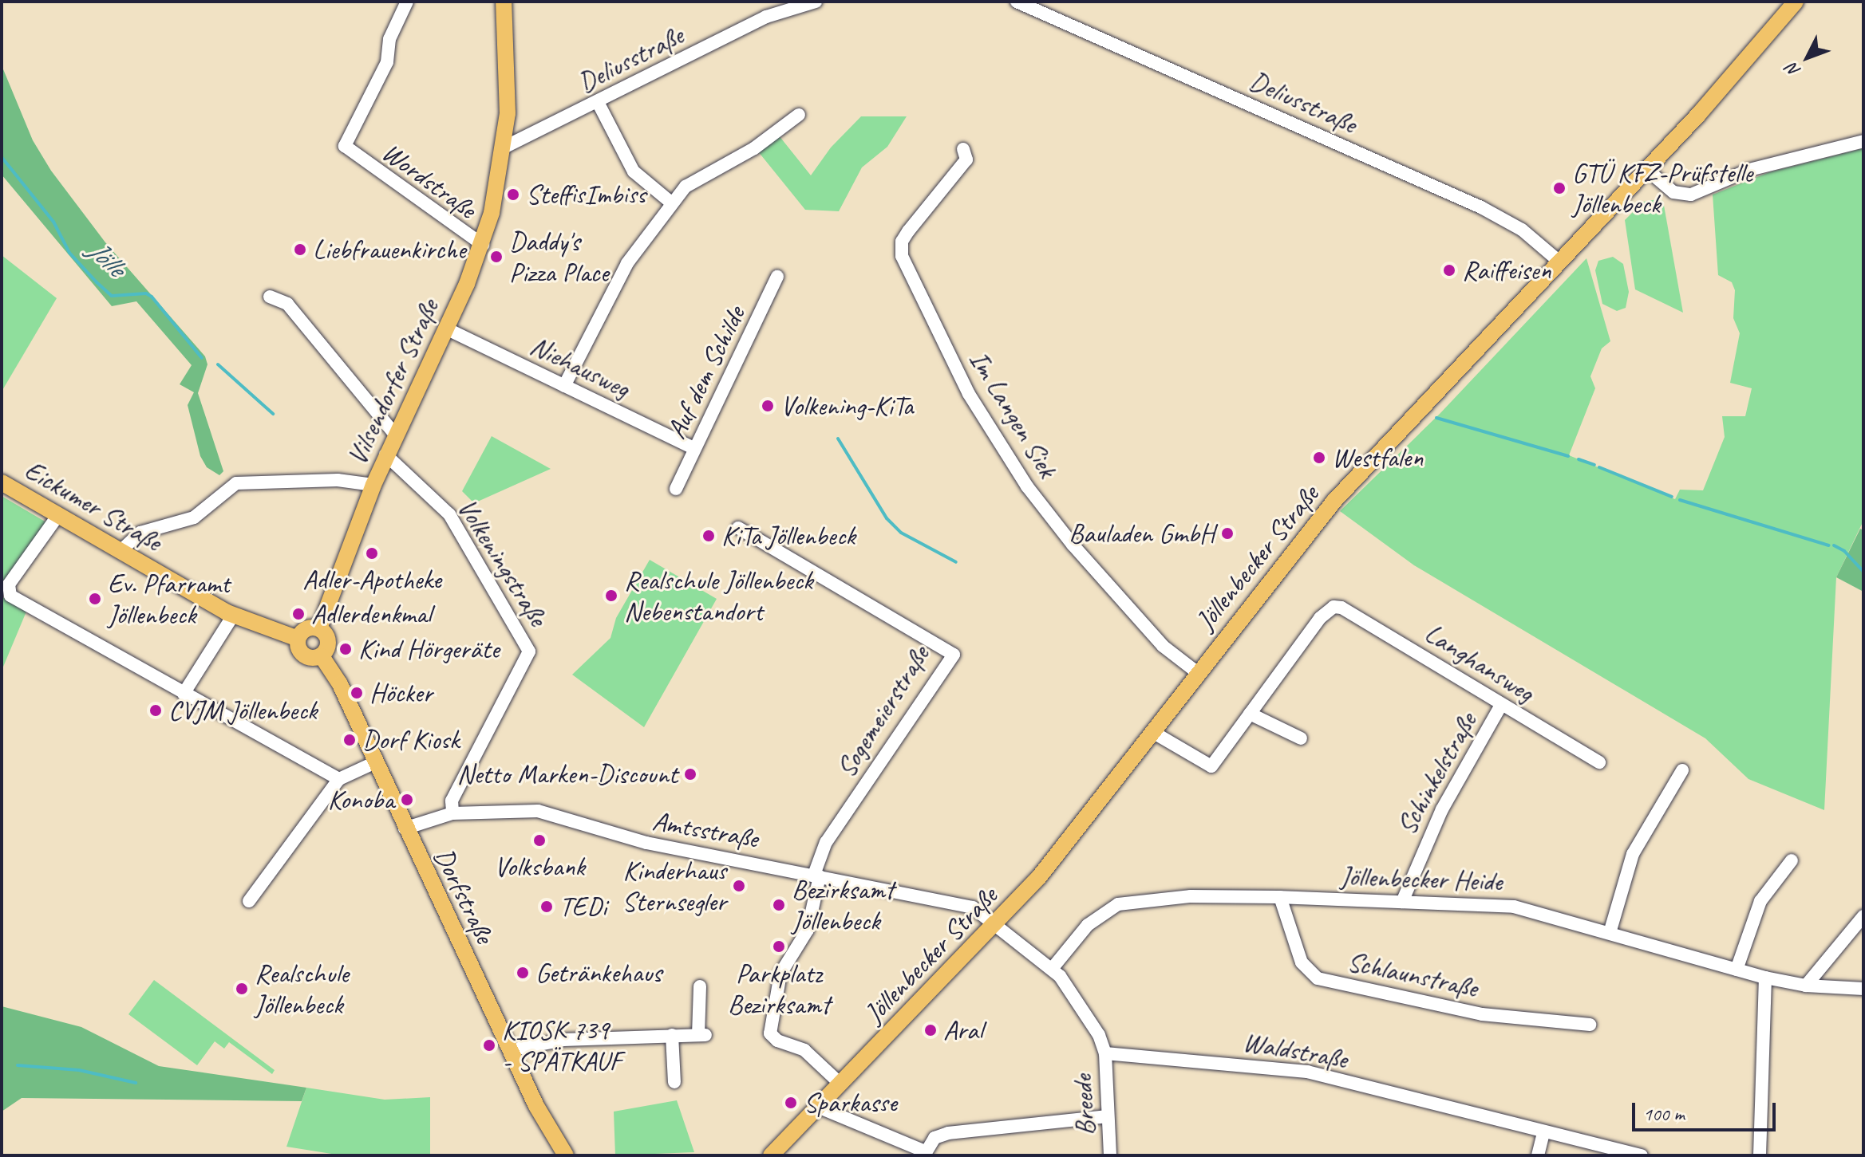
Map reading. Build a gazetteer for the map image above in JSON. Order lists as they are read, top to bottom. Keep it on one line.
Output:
{"streets":{"main road":["Vilsendorfer Straße","Eickumer Straße","Jöllenbecker Straße","Dorfstraße"],"street":["Deliusstraße","Wordstraße","Niehausweg","Auf dem Schilde","Im Langen Siek","Volkeningstraße","Langhansweg","Sogemeierstraße","Schinkelstraße","Amtsstraße","Jöllenbecker Heide","Schlaunstraße","Waldstraße","Breede"]},"crossings":[["Deliusstraße","Vilsendorfer Straße"],["Deliusstraße","Jöllenbecker Straße"],["Wordstraße","Vilsendorfer Straße"],["Niehausweg","Auf dem Schilde"],["Niehausweg","Vilsendorfer Straße"],["Vilsendorfer Straße","Eickumer Straße"],["Vilsendorfer Straße","Volkeningstraße"],["Vilsendorfer Straße","Dorfstraße"],["Im Langen Siek","Jöllenbecker Straße"],["Eickumer Straße","Dorfstraße"],["Jöllenbecker Straße","Amtsstraße"],["Volkeningstraße","Amtsstraße"],["Langhansweg","Schinkelstraße"],["Sogemeierstraße","Amtsstraße"],["Schinkelstraße","Jöllenbecker Heide"],["Amtsstraße","Dorfstraße"],["Jöllenbecker Heide","Schlaunstraße"],["Waldstraße","Breede"]],"water":["Jölle"],"places":["GTÜ KFZ-Prüfstelle Jöllenbeck","SteffisImbiss","Liebfrauenkirche","Daddy's Pizza Place","Raiffeisen","Volkening-KiTa","Westfalen","Bauladen GmbH","KiTa Jöllenbeck","Adler-Apotheke","Realschule Jöllenbeck Nebenstandort","Ev. Pfarramt Jöllenbeck","Adlerdenkmal","Kind Hörgeräte","Höcker","CVJM Jöllenbeck","Dorf Kiosk","Netto Marken-Discount","Konoba","Volksbank","Kinderhaus Sternsegler","Bezirksamt Jöllenbeck","TEDi","Parkplatz Bezirksamt","Getränkehaus","Realschule Jöllenbeck","Aral","KIOSK 739 - SPÄTKAUF","Sparkasse"],"scale_bar":"100 m","north":"bottom left"}
